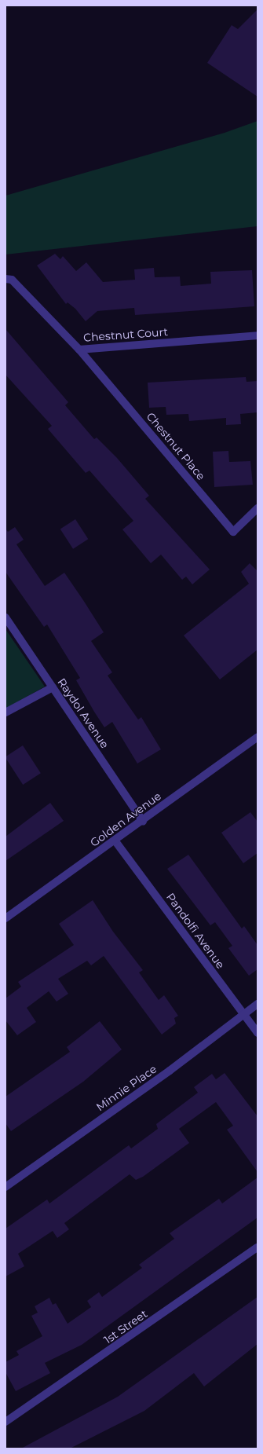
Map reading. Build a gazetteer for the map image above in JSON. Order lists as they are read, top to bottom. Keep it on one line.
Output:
{"streets":{"street":["Chestnut Court","Chestnut Place","Raydol Avenue","Golden Avenue","Pandolfi Avenue","Minnie Place","1st Street"]},"crossings":[["Chestnut Court","Chestnut Place"],["Raydol Avenue","Golden Avenue"],["Golden Avenue","Pandolfi Avenue"],["Pandolfi Avenue","Minnie Place"]]}
